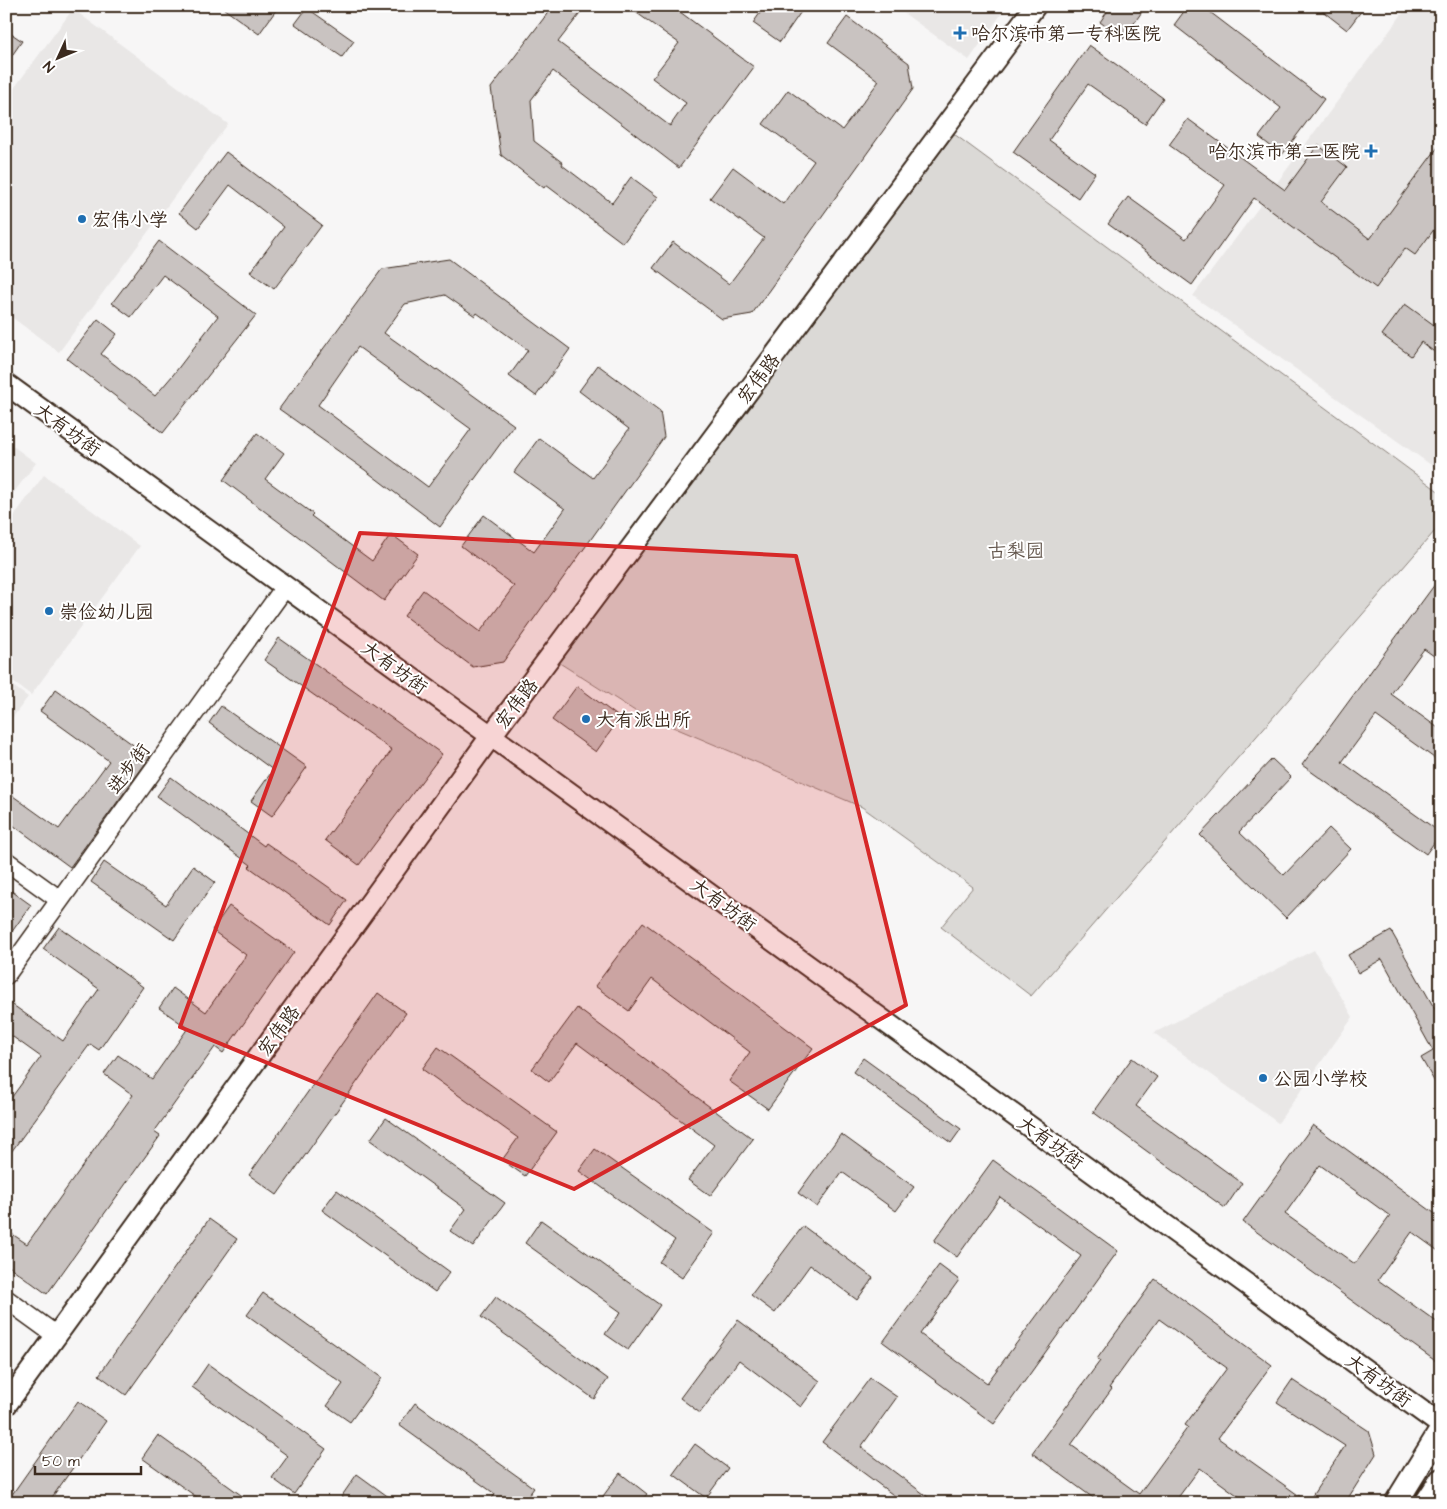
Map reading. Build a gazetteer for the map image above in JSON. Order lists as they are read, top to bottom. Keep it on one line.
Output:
{"streets":{"main road":["宏伟路","大有坊街"],"street":["进步街"]},"crossings":[["宏伟路","大有坊街"],["大有坊街","进步街"]],"parks":["古梨园"],"places":{"health":["哈尔滨市第一专科医院","哈尔滨市第二医院"],"other":["宏伟小学","崇俭幼儿园","大有派出所","公园小学校"]},"scale_bar":"50 m","north":"bottom left"}
